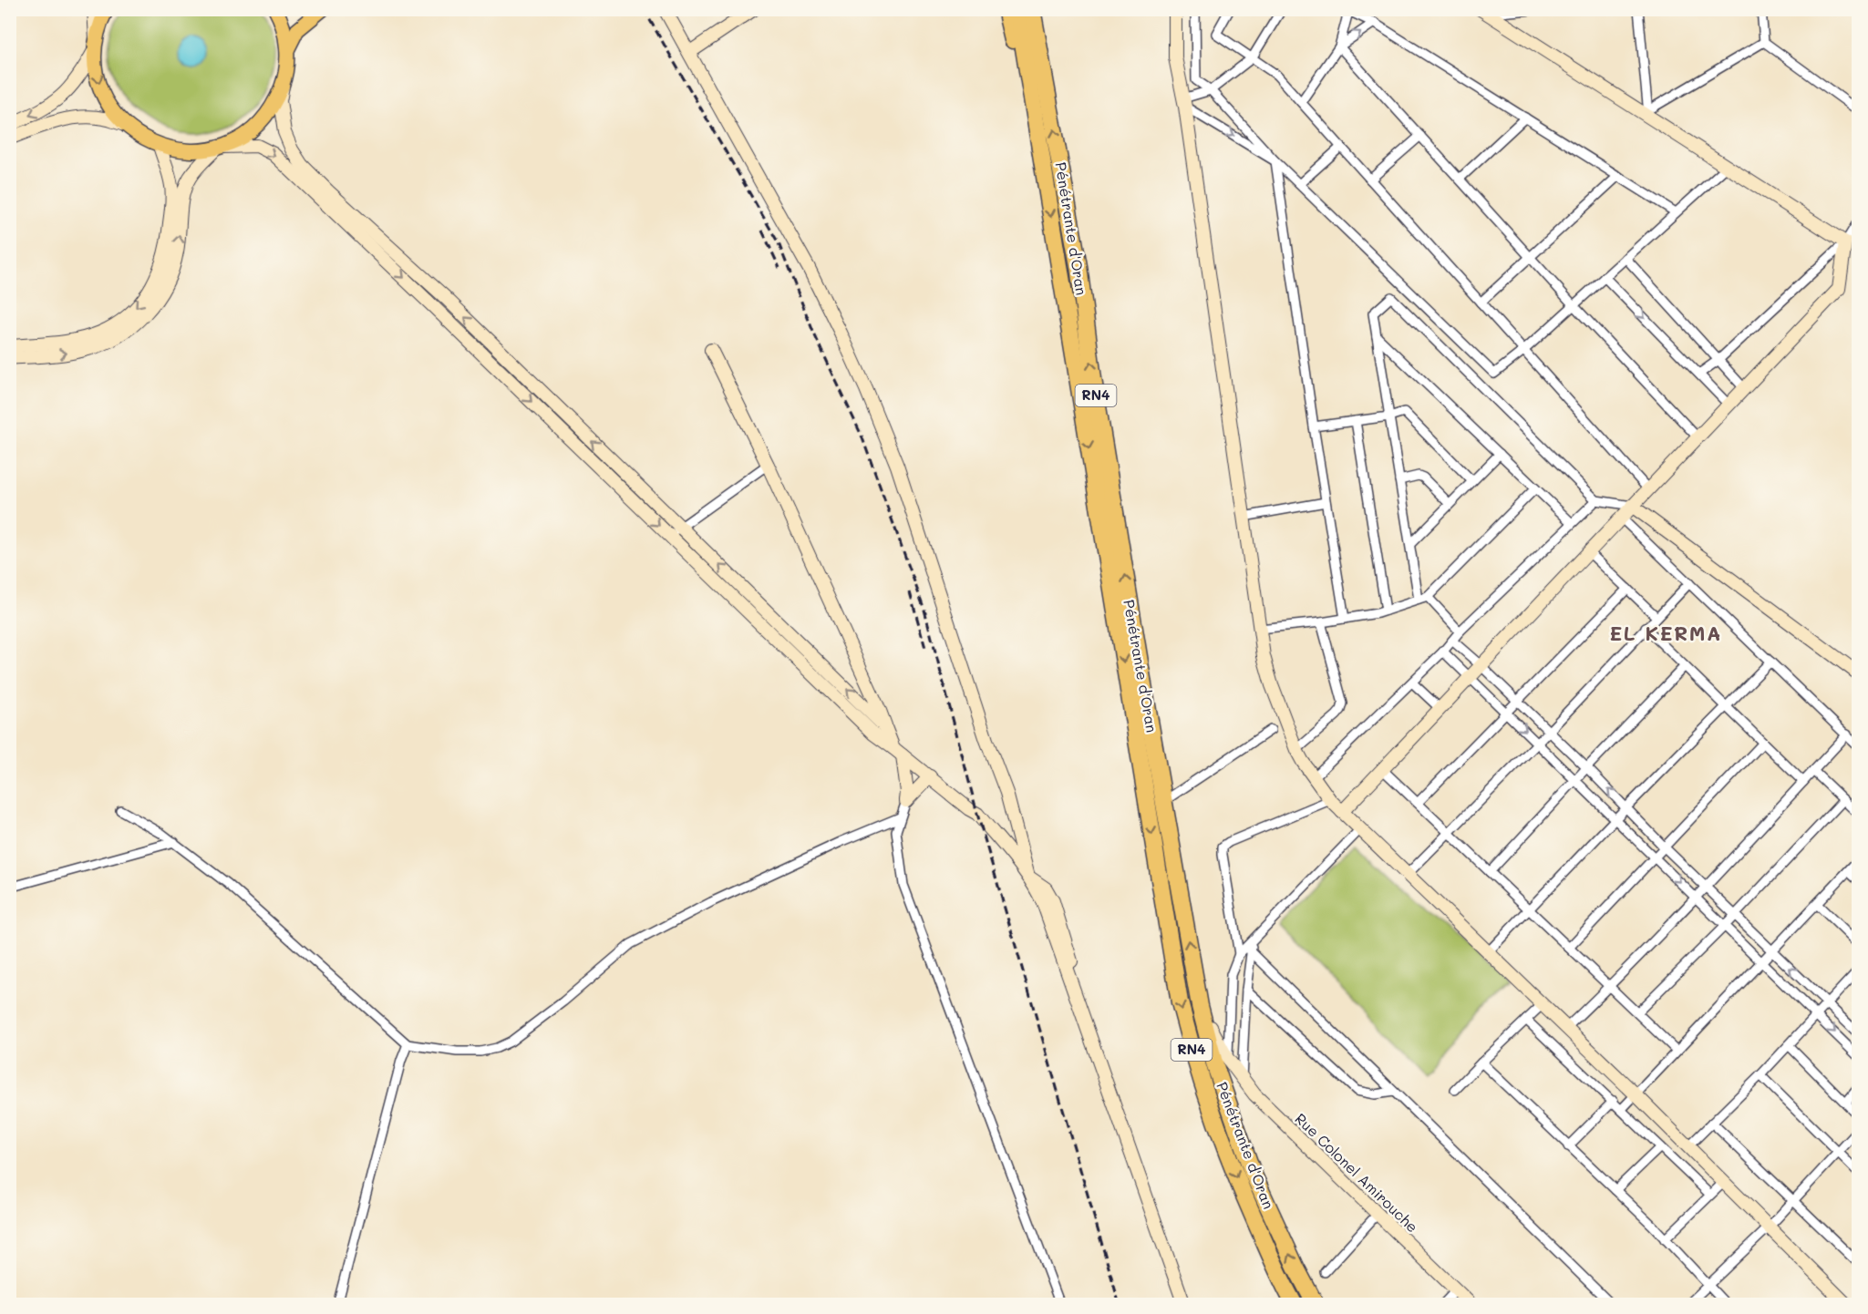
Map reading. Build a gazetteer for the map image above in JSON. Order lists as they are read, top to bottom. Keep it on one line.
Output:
{"streets":{"highway":["Pénétrante d'Oran","RN4"],"street":["Rue Colonel Amirouche"]},"crossings":[["Pénétrante d'Oran","Rue Colonel Amirouche"]],"districts":["EL KERMA"]}
